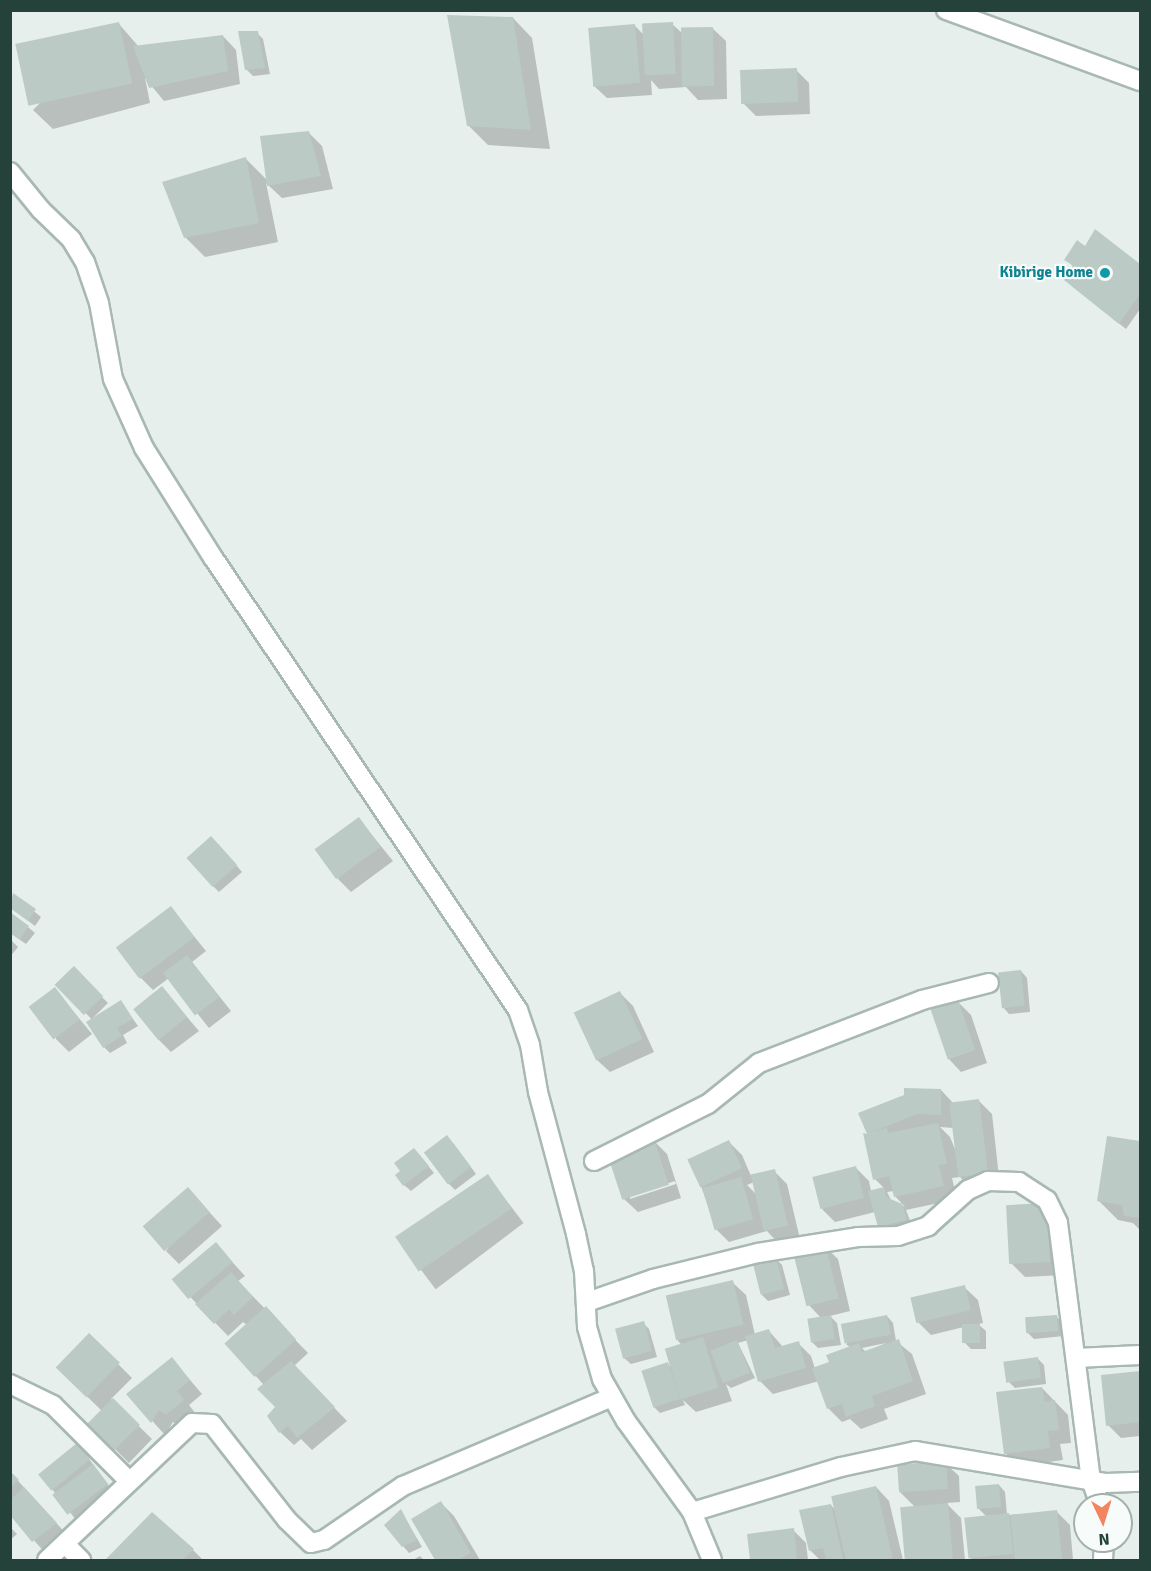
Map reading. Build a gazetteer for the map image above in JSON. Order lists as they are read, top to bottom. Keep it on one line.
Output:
{"places":["Kibirige Home"],"north":"bottom"}
